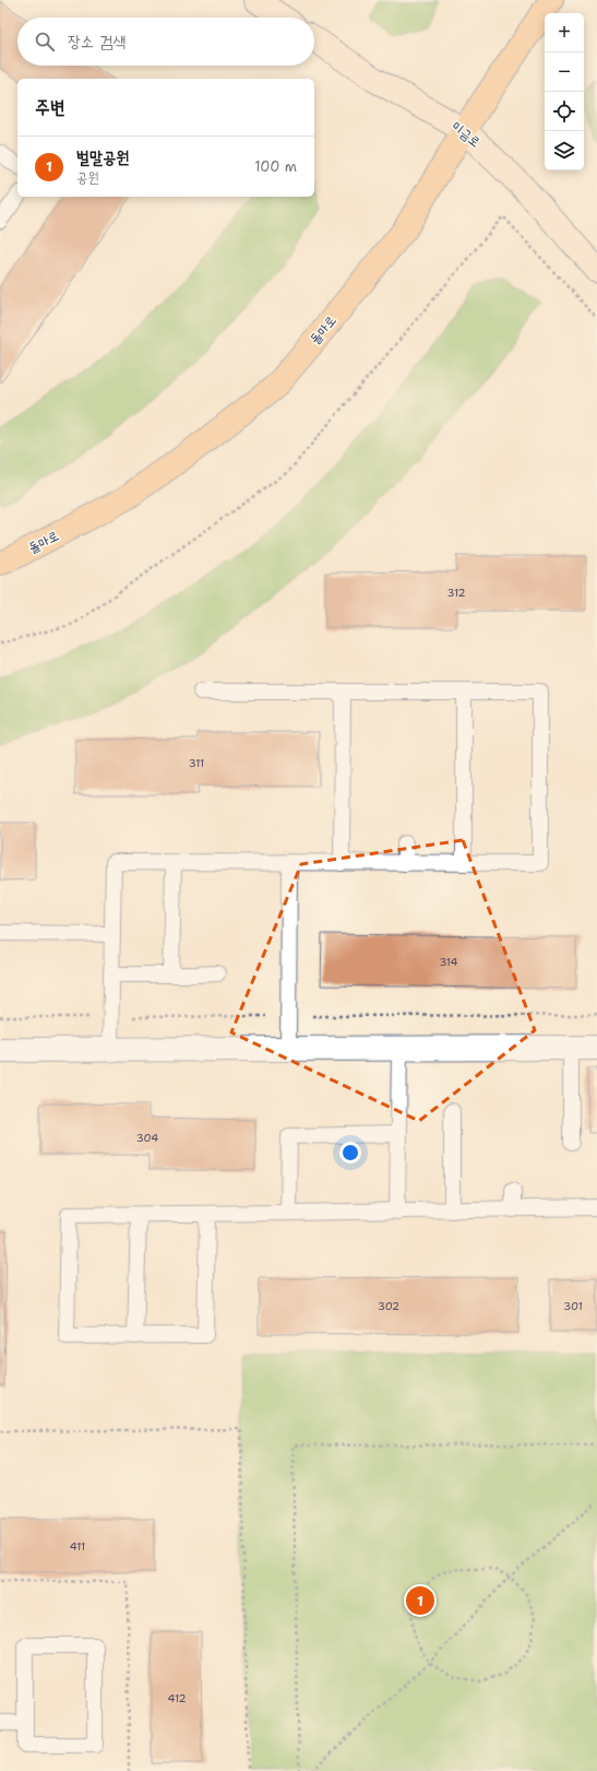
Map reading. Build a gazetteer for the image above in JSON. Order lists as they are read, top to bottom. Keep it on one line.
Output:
{"streets":{"main road":["미금로","돌마로"]},"crossings":[["미금로","돌마로"]],"house_numbers":["312","311","314","304","302","301","411","412"],"page":{"map_buttons":["+","−"],"search":"장소 검색","heading":"주변","list":[{"mark":"1","name":"벌말공원","note":"공원","value":"100 m"}],"pins":"1"}}
